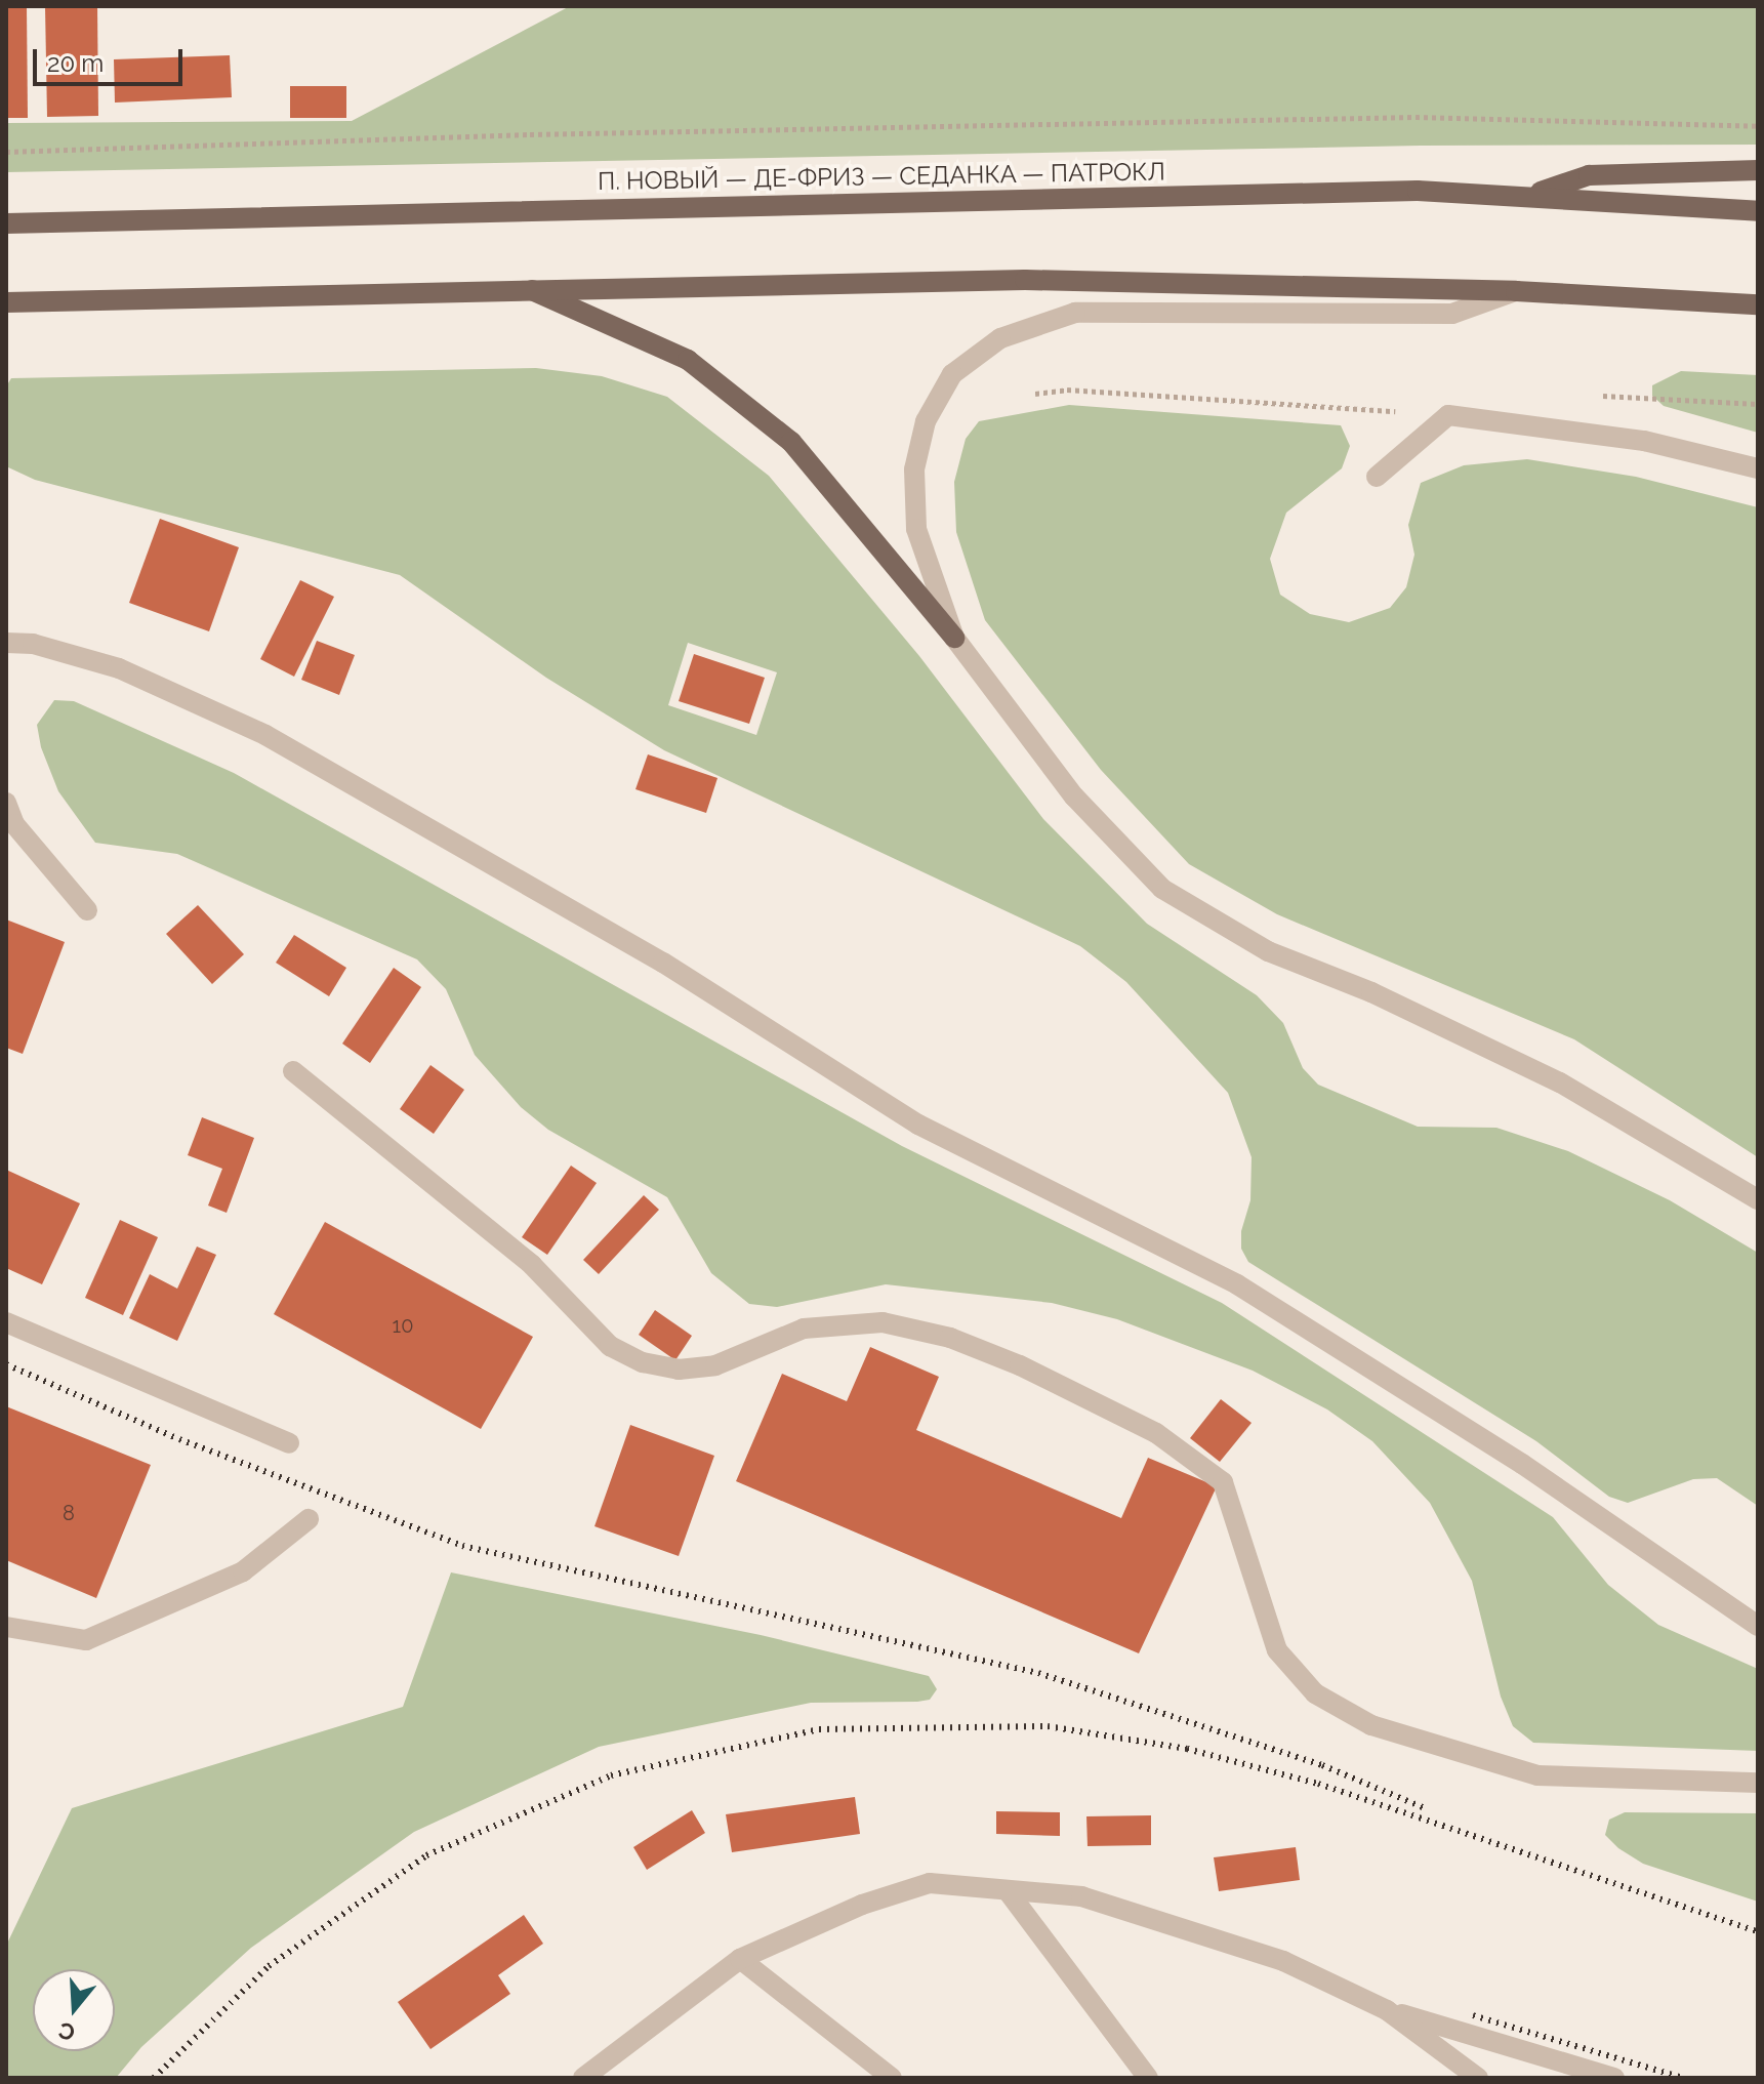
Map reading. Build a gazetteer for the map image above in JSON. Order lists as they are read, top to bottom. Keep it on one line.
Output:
{"streets":{"main road":["П. НОВЫЙ — ДЕ-ФРИЗ — СЕДАНКА — ПАТРОКЛ"]},"house_numbers":["10","8"],"scale_bar":"20 m","north":"bottom"}
